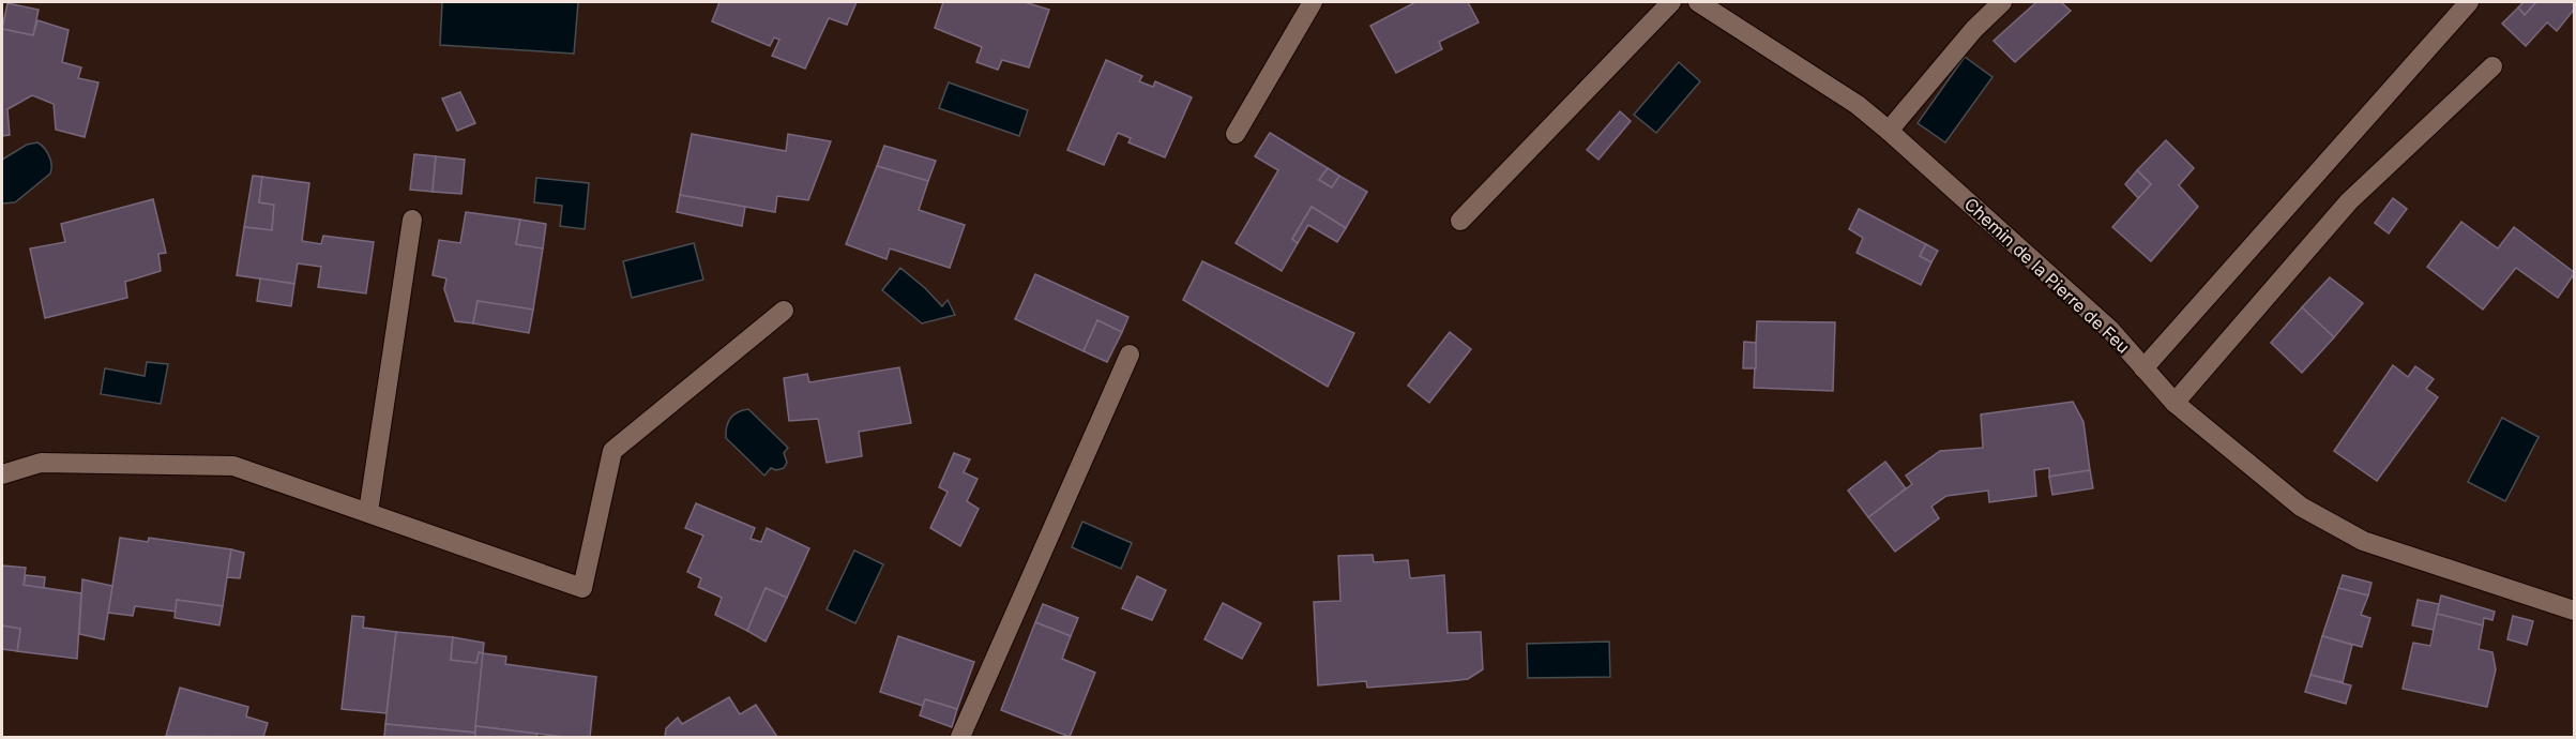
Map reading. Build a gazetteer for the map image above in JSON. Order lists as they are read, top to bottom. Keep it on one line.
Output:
{"streets":{"street":["Chemin de la Pierre de Feu"]}}
